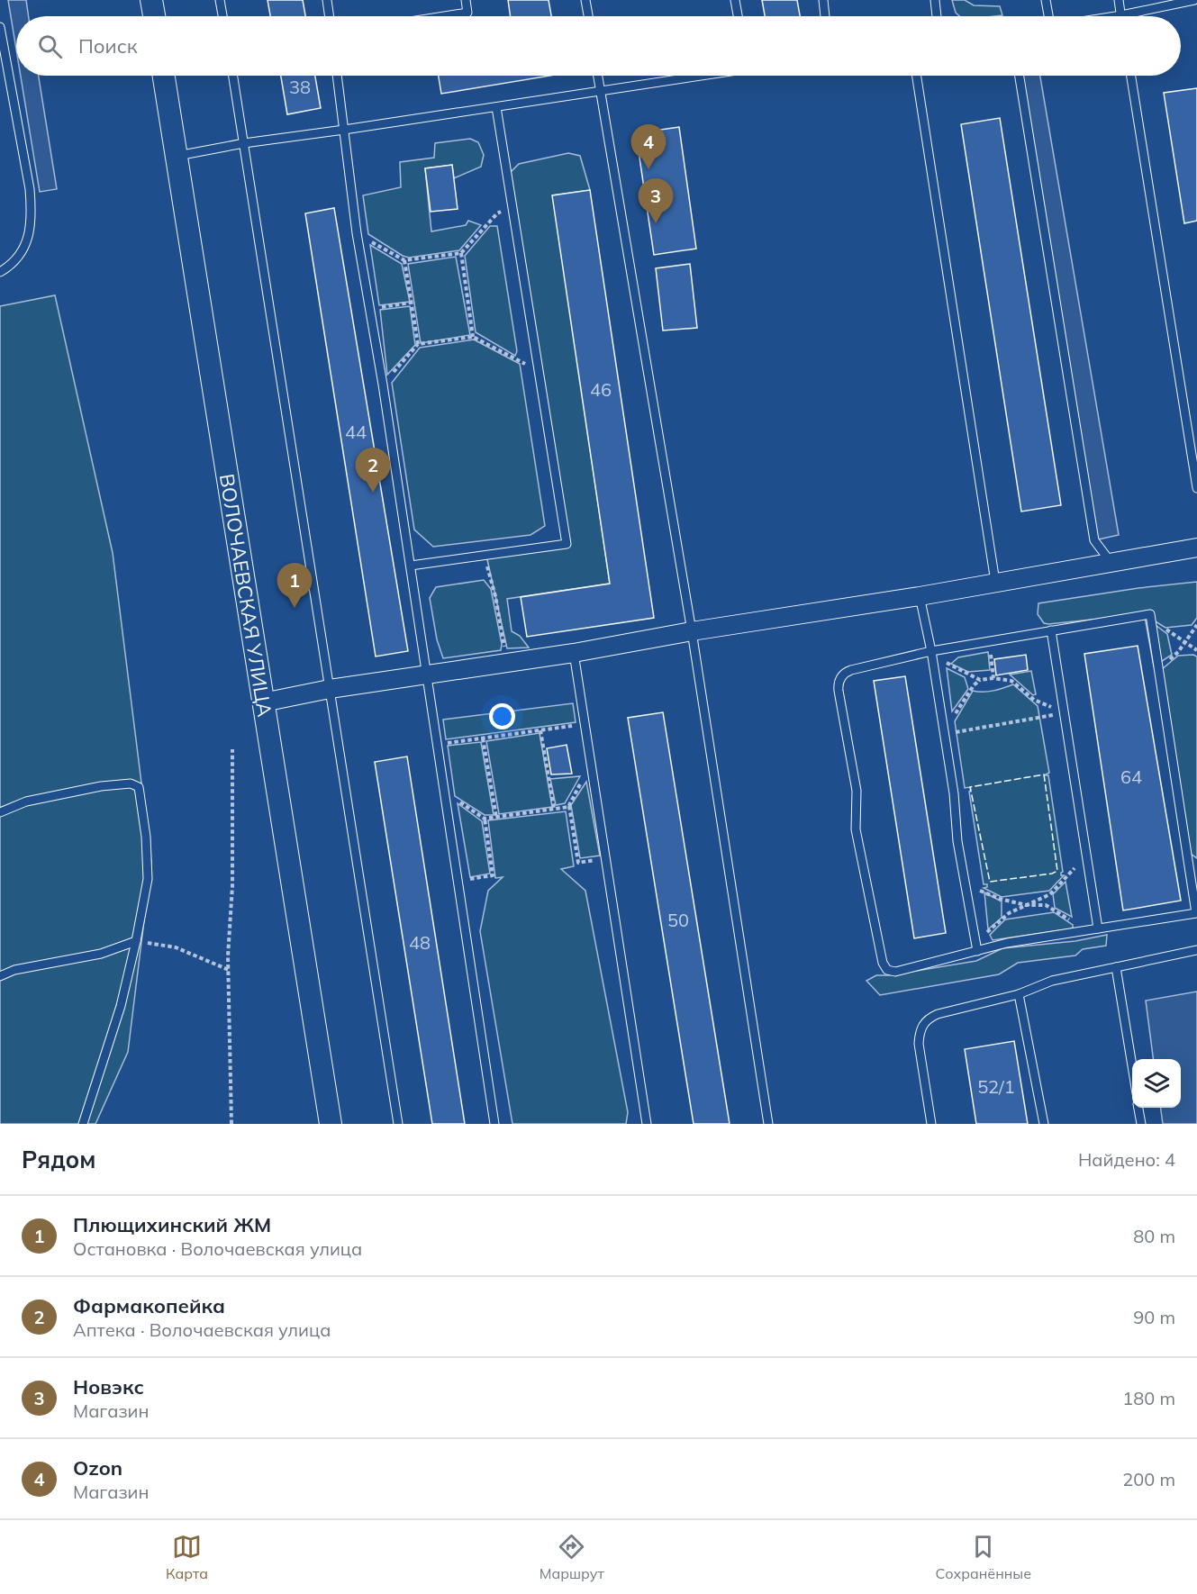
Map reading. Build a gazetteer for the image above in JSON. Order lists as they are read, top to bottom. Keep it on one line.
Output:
{"streets":{"street":["ВОЛОЧАЕВСКАЯ УЛИЦА"]},"house_numbers":["38","46","44","64","50","48","52/1"],"page":{"search":"Поиск","pins":["4","3","2","1"],"heading":["Рядом","Найдено: 4"],"list":[{"mark":"1","name":"Плющихинский ЖМ","note":"Остановка · Волочаевская улица","value":"80 m"},{"mark":"2","name":"Фармакопейка","note":"Аптека · Волочаевская улица","value":"90 m"},{"mark":"3","name":"Новэкс","note":"Магазин","value":"180 m"},{"mark":"4","name":"Ozon","note":"Магазин","value":"200 m"}],"nav":["Карта","Маршрут","Сохранённые"]}}
